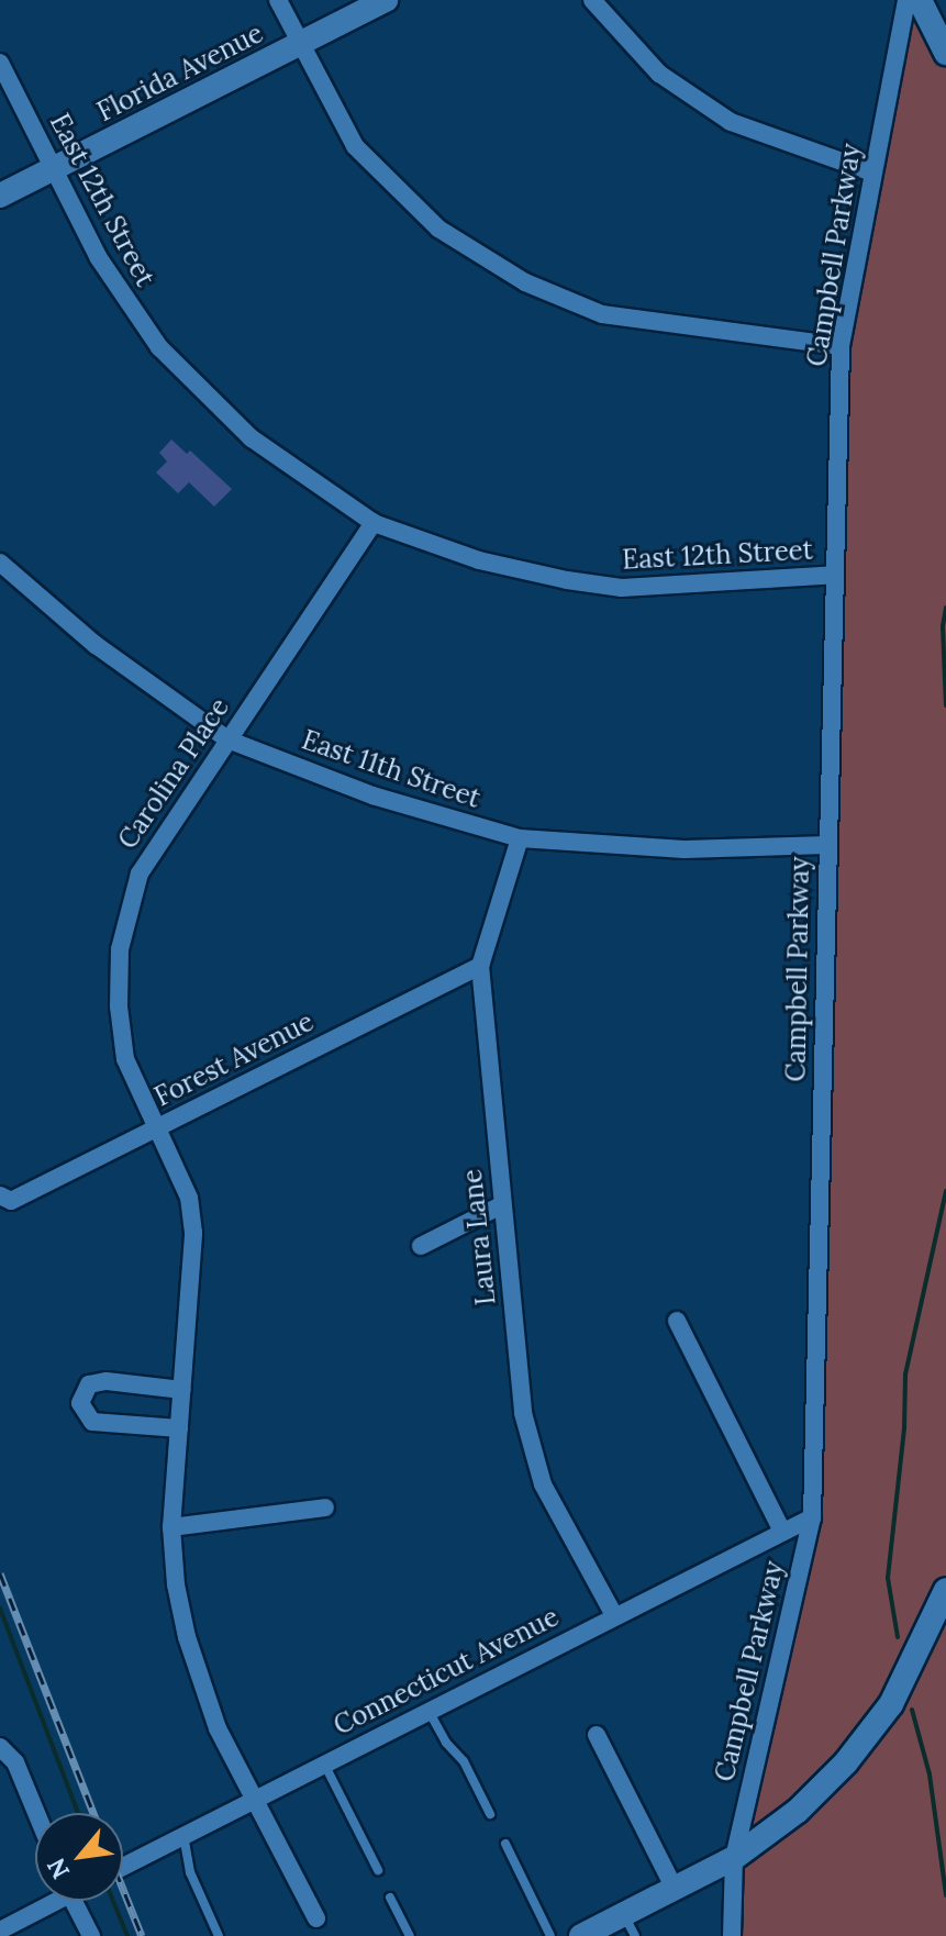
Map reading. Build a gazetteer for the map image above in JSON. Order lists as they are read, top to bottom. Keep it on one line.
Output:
{"streets":{"street":["Florida Avenue","East 12th Street","Campbell Parkway","East 11th Street","Carolina Place","Forest Avenue","Laura Lane","Connecticut Avenue"]},"crossings":[["Florida Avenue","East 12th Street"],["East 12th Street","Campbell Parkway"],["East 12th Street","Carolina Place"],["Campbell Parkway","East 11th Street"],["Campbell Parkway","Connecticut Avenue"],["East 11th Street","Carolina Place"],["East 11th Street","Laura Lane"],["Carolina Place","Forest Avenue"],["Carolina Place","Connecticut Avenue"],["Forest Avenue","Laura Lane"],["Laura Lane","Connecticut Avenue"]],"north":"bottom left"}
